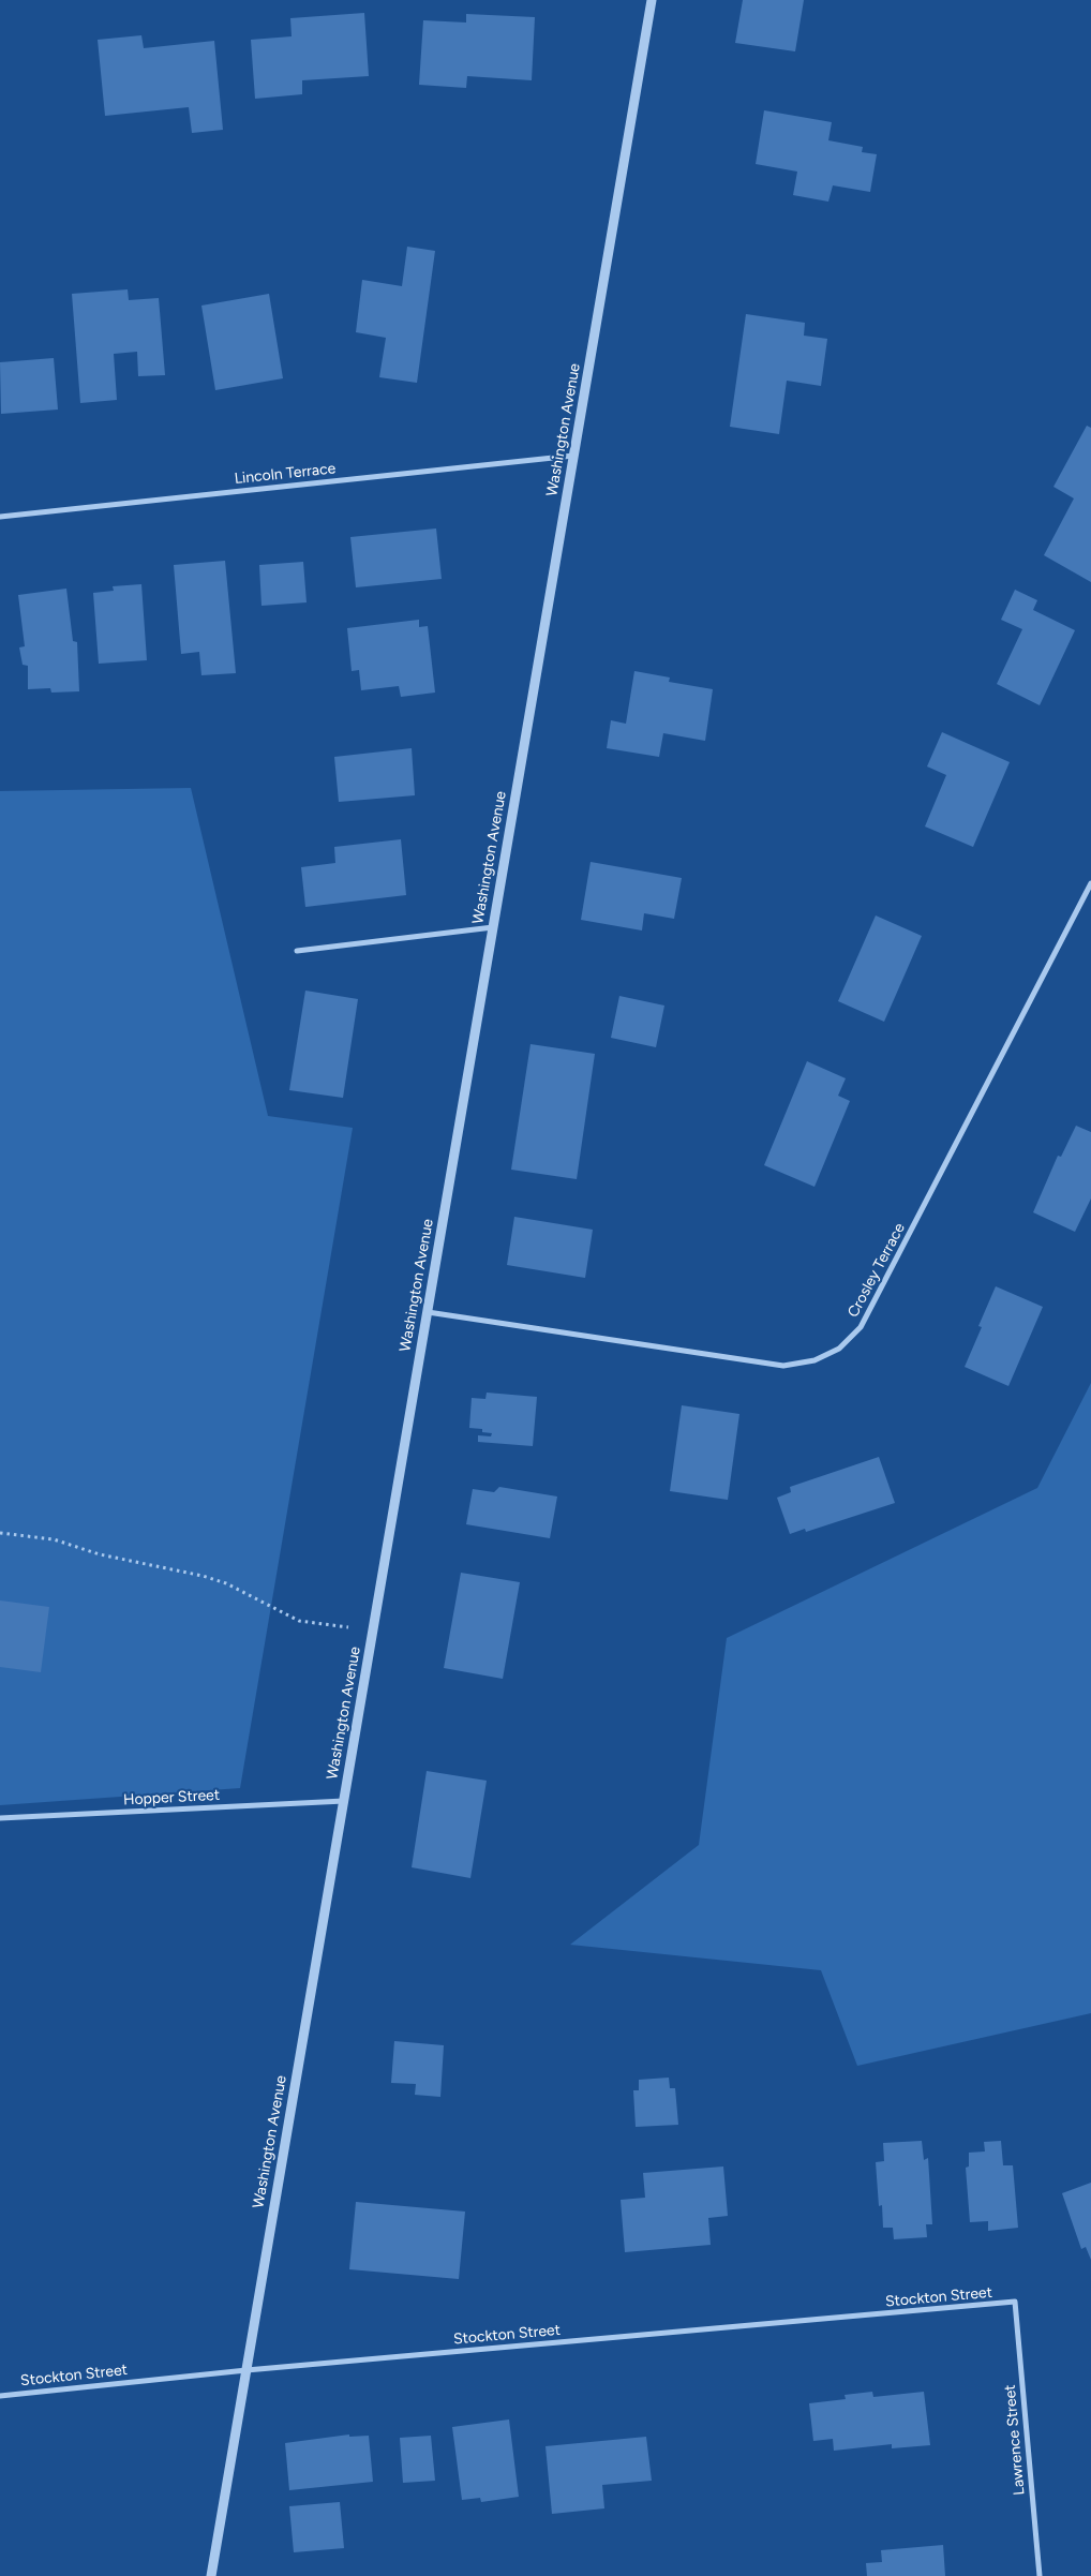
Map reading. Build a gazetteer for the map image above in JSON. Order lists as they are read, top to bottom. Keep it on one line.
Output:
{"streets":{"street":["Washington Avenue","Lincoln Terrace","Crosley Terrace","Hopper Street","Stockton Street","Lawrence Street"]},"crossings":[["Washington Avenue","Lincoln Terrace"],["Washington Avenue","Crosley Terrace"],["Washington Avenue","Hopper Street"],["Washington Avenue","Stockton Street"],["Stockton Street","Lawrence Street"]]}
